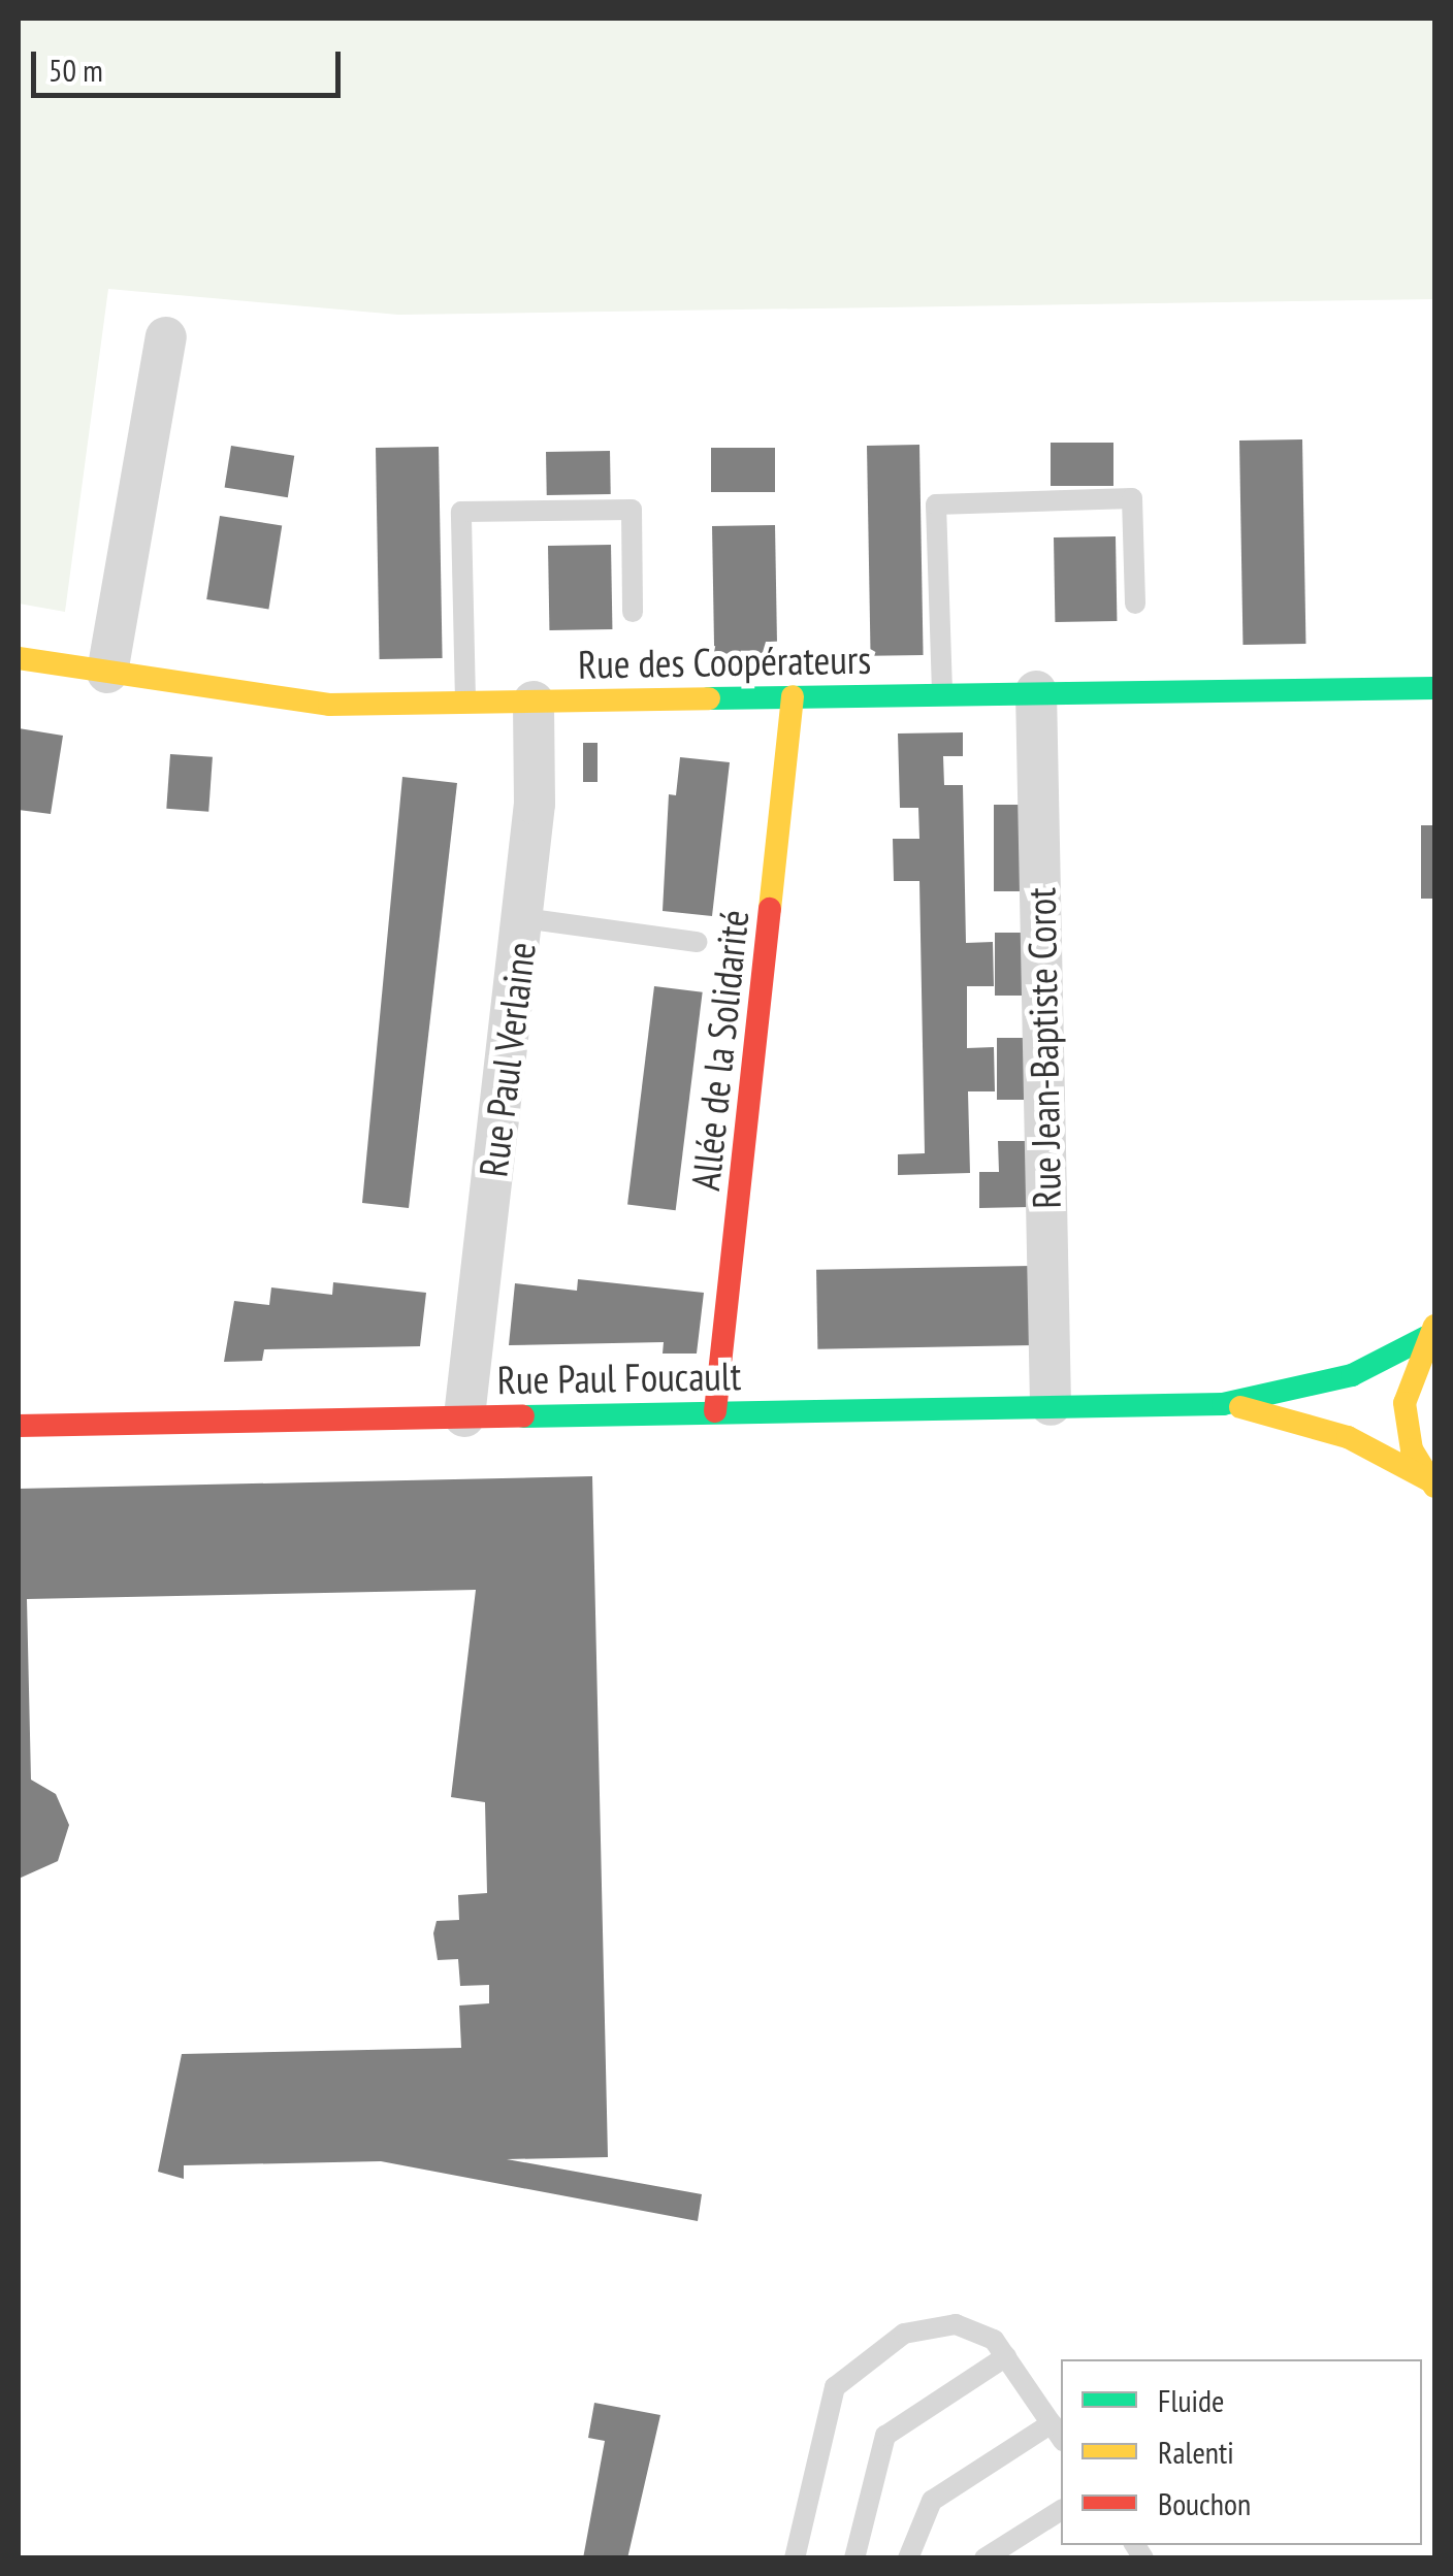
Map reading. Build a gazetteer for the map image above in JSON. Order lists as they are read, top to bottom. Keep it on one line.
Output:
{"streets":{"street":["Rue des Coopérateurs","Rue Jean-Baptiste Corot","Allée de la Solidarité","Rue Paul Verlaine","Rue Paul Foucault"]},"crossings":[["Rue des Coopérateurs","Rue Jean-Baptiste Corot"],["Rue des Coopérateurs","Allée de la Solidarité"],["Rue des Coopérateurs","Rue Paul Verlaine"],["Rue Jean-Baptiste Corot","Rue Paul Foucault"],["Allée de la Solidarité","Rue Paul Foucault"],["Rue Paul Verlaine","Rue Paul Foucault"]],"legend":["Fluide","Ralenti","Bouchon"],"scale_bar":"50 m"}
